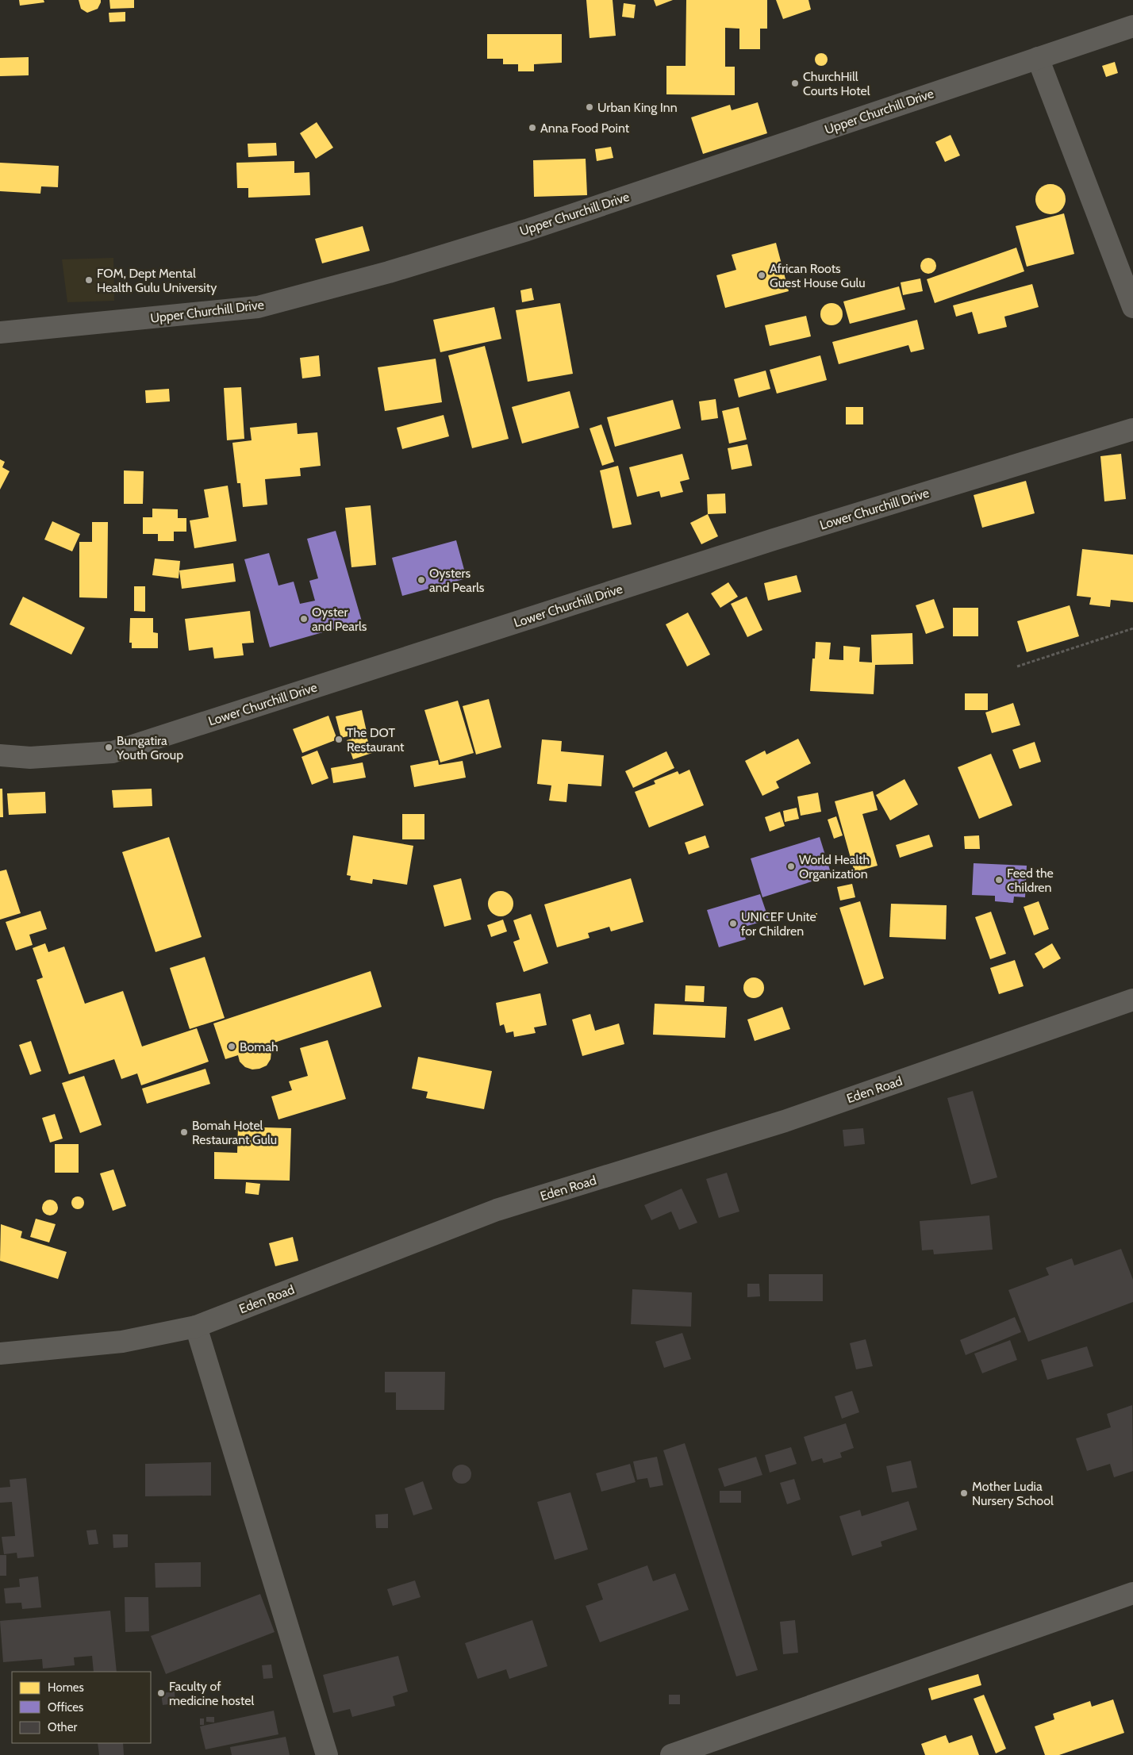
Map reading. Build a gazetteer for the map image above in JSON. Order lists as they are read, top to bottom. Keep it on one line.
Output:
{"streets":{"street":["Upper Churchill Drive","Lower Churchill Drive","Eden Road"]},"places":["ChurchHill Courts Hotel","Urban King Inn","Anna Food Point","African Roots Guest House Gulu","FOM, Dept Mental Health Gulu University","Oysters and Pearls","Oyster and Pearls","The DOT Restaurant","Bungatira Youth Group","World Health Organization","Feed the Children","UNICEF Unite for Children","Bomah","Bomah Hotel Restaurant Gulu","Mother Ludia Nursery School","Faculty of medicine hostel"],"legend":["Homes","Offices","Other"]}
